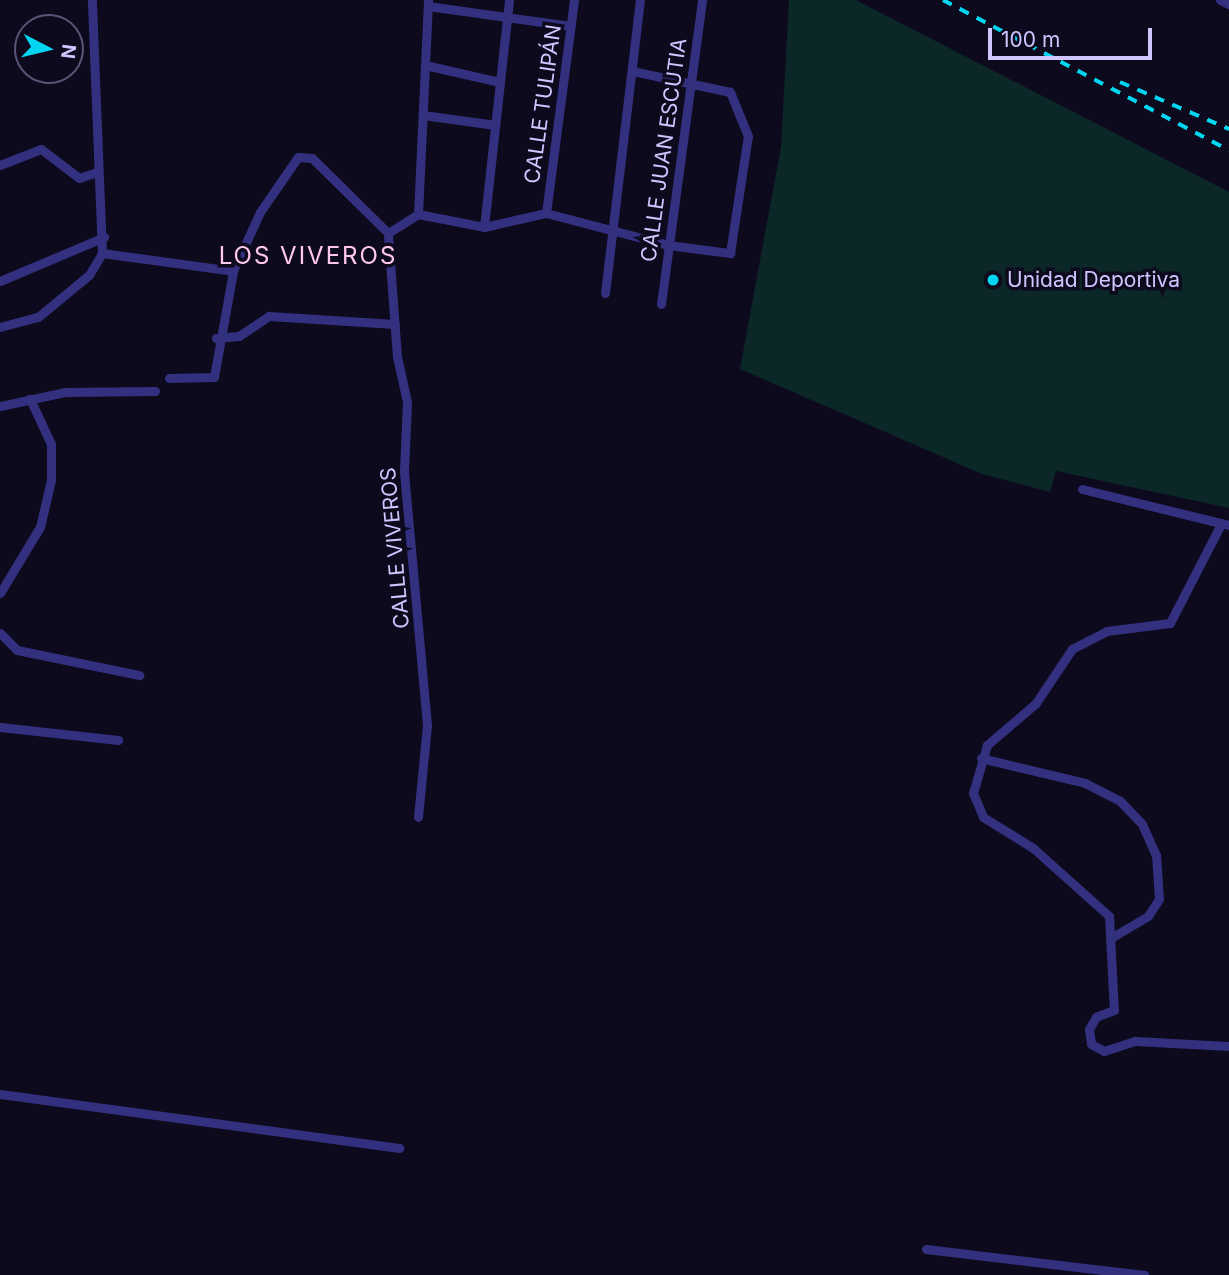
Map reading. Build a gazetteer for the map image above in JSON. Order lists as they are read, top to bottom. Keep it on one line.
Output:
{"streets":{"street":["CALLE TULIPÁN","CALLE JUAN ESCUTIA","CALLE VIVEROS"]},"districts":["LOS VIVEROS"],"places":["Unidad Deportiva"],"scale_bar":"100 m","north":"right"}
